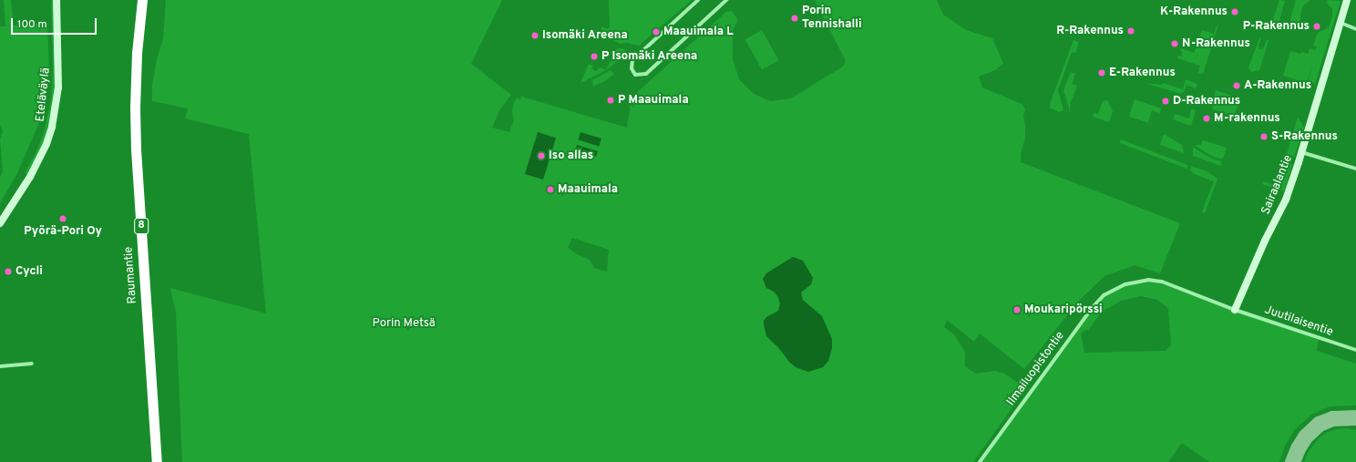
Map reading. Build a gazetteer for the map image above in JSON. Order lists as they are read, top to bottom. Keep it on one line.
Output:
{"streets":{"highway":["8","Raumantie"],"street":["Eteläväylä","Sairaalantie","Juutilaisentie","Ilmailuopistontie"]},"crossings":[["Sairaalantie","Juutilaisentie"],["Sairaalantie","Ilmailuopistontie"],["Juutilaisentie","Ilmailuopistontie"]],"parks":["Porin Metsä"],"places":["K-Rakennus","Porin Tennishalli","P-Rakennus","R-Rakennus","Maauimala L","Isomäki Areena","N-Rakennus","P Isomäki Areena","E-Rakennus","A-Rakennus","P Maauimala","D-Rakennus","M-rakennus","S-Rakennus","Iso allas","Maauimala","Pyörä-Pori Oy","Cycli","Moukaripörssi"],"scale_bar":"100 m"}
